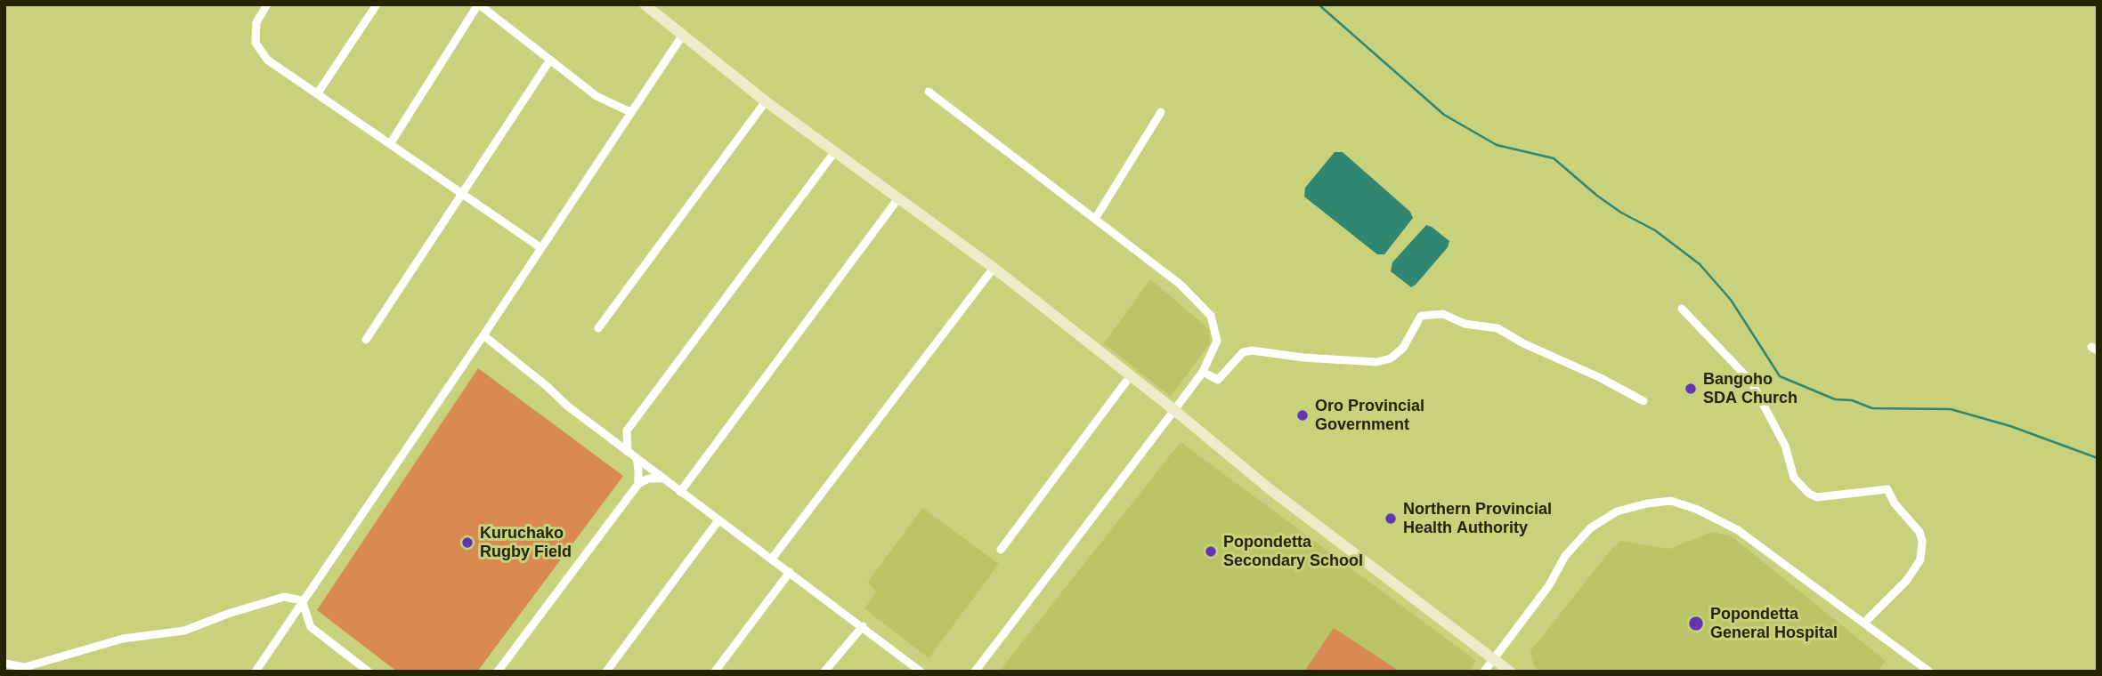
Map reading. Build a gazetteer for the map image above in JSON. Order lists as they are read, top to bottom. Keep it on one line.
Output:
{"places":["Bangoho SDA Church","Oro Provincial Government","Northern Provincial Health Authority","Kuruchako Rugby Field","Popondetta Secondary School","Popondetta General Hospital"]}
